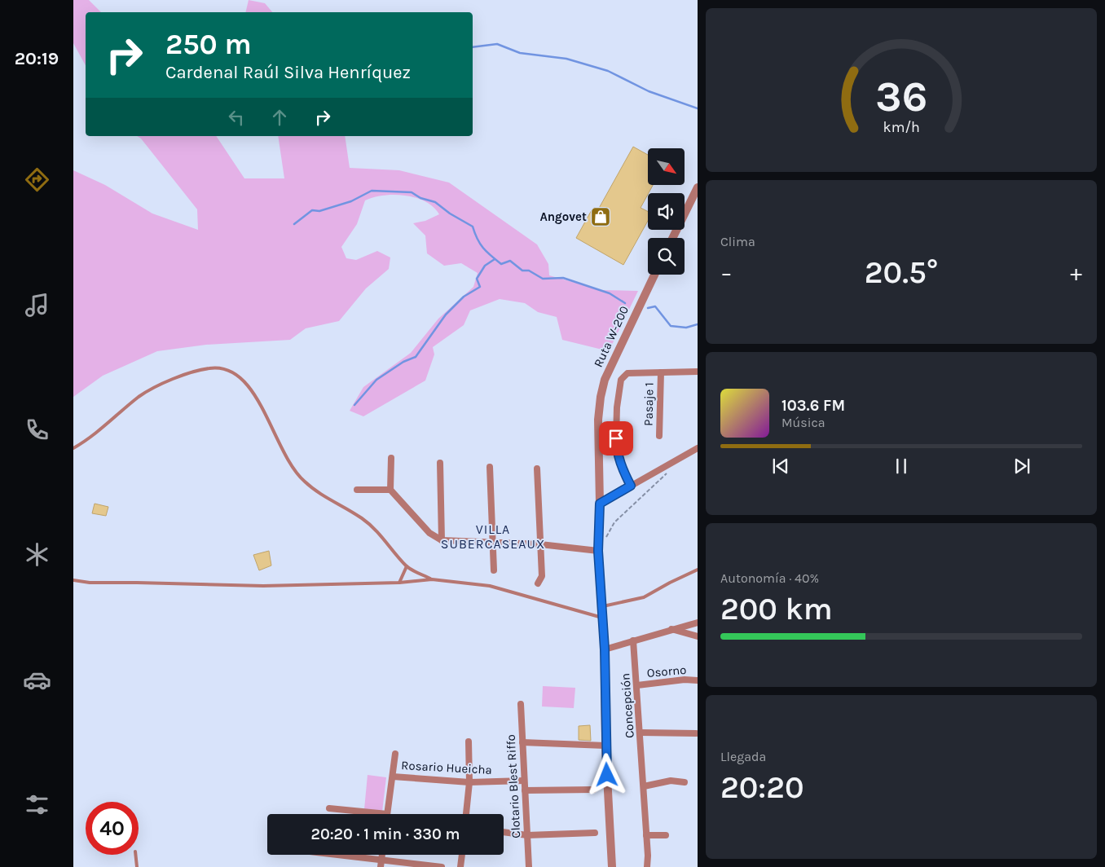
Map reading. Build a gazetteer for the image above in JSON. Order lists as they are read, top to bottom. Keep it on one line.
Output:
{"streets":{"street":["Ruta W-200","Pasaje 1","Osorno","Concepción","Rosario Hueicha","Clotario Blest Riffo"]},"crossings":[["Osorno","Concepción"],["Rosario Hueicha","Clotario Blest Riffo"]],"districts":["VILLA SUBERCASEAUX"],"places":{"shop":["Angovet"]},"north":"bottom right","page":{"tabs":"20:19","turn":["250 m","Cardenal Raúl Silva Henríquez"],"tile":["Clima",["Autonomía · 40%","200 km"],["Llegada","20:20"]],"heat":["−","20.5°","+"],"song":["103.6 FM","Música"],"limit":"40","trip":"20:20 · 1 min · 330 m","gauge":["36","km/h"]}}
